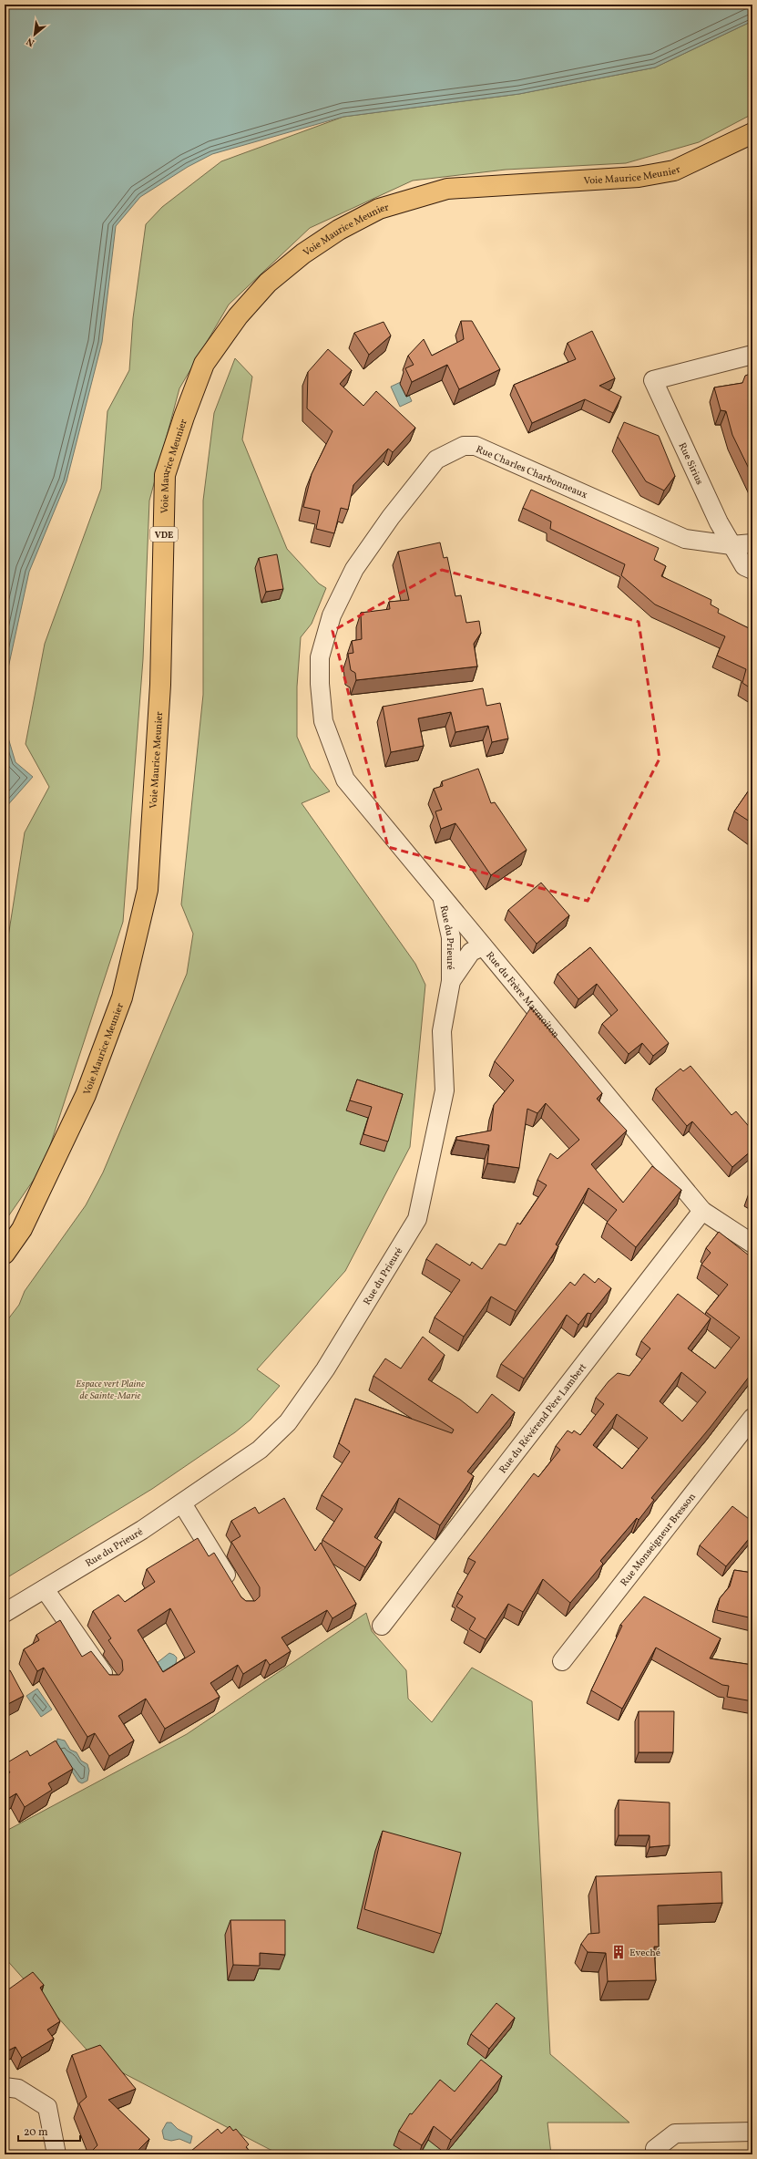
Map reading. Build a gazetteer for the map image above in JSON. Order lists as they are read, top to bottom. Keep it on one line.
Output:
{"streets":{"main road":["Voie Maurice Meunier","VDE"],"street":["Rue Sirius","Rue Charles Charbonneaux","Rue du Prieuré","Rue du Frère Marmoiton","Rue du Révérend Père Lambert","Rue Monseigneur Bresson"]},"crossings":[["Rue Sirius","Rue Charles Charbonneaux"],["Rue Charles Charbonneaux","Rue du Frère Marmoiton"],["Rue du Prieuré","Rue du Frère Marmoiton"],["Rue du Frère Marmoiton","Rue du Révérend Père Lambert"]],"parks":["Espace vert Plaine de Sainte-Marie"],"places":{"building":["Eveché"]},"scale_bar":"20 m","north":"bottom left"}
